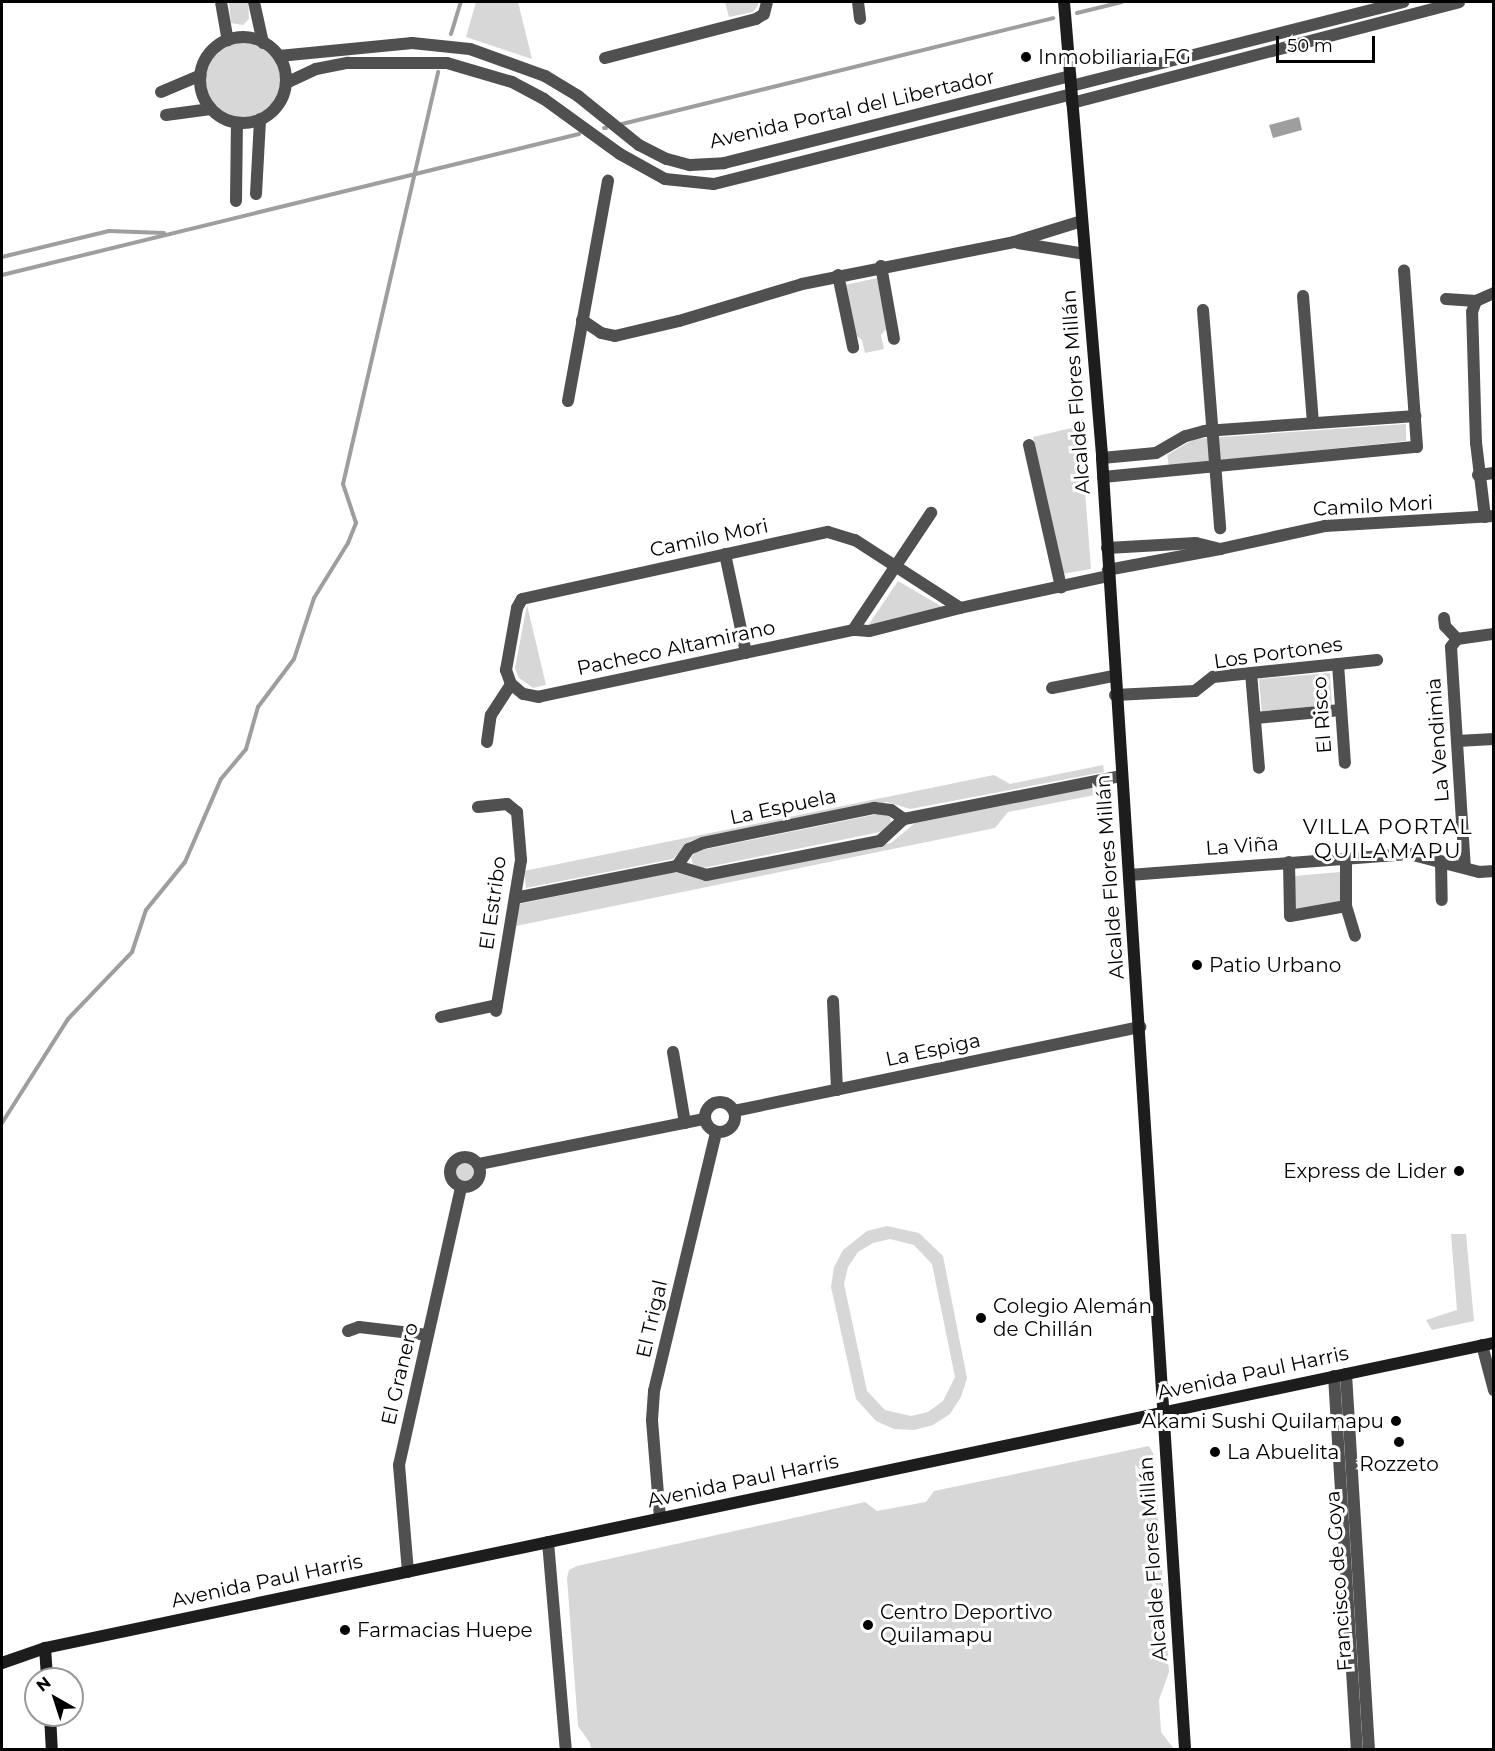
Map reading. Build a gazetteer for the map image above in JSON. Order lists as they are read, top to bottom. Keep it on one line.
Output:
{"streets":{"street":["Avenida Portal del Libertador","Alcalde Flores Millán","Camilo Mori","Pacheco Altamirano","Los Portones","El Risco","La Vendimia","La Espuela","La Viña","El Estribo","La Espiga","El Trigal","Avenida Paul Harris","El Granero","Francisco de Goya"]},"crossings":[["Avenida Portal del Libertador","Alcalde Flores Millán"],["Alcalde Flores Millán","Camilo Mori"],["Alcalde Flores Millán","Los Portones"],["Alcalde Flores Millán","La Viña"],["Alcalde Flores Millán","La Espiga"],["Alcalde Flores Millán","Avenida Paul Harris"],["Camilo Mori","Pacheco Altamirano"],["Los Portones","El Risco"],["La Vendimia","La Viña"],["La Espiga","El Trigal"],["La Espiga","El Granero"],["El Trigal","Avenida Paul Harris"],["Avenida Paul Harris","El Granero"],["Avenida Paul Harris","Francisco de Goya"]],"districts":["VILLA PORTAL QUILAMAPU"],"places":["Inmobiliaria FG","Patio Urbano","Express de Lider","Colegio Alemán de Chillán","Akami Sushi Quilamapu","Rozzeto","La Abuelita","Centro Deportivo Quilamapu","Farmacias Huepe"],"scale_bar":"50 m","north":"top left"}
